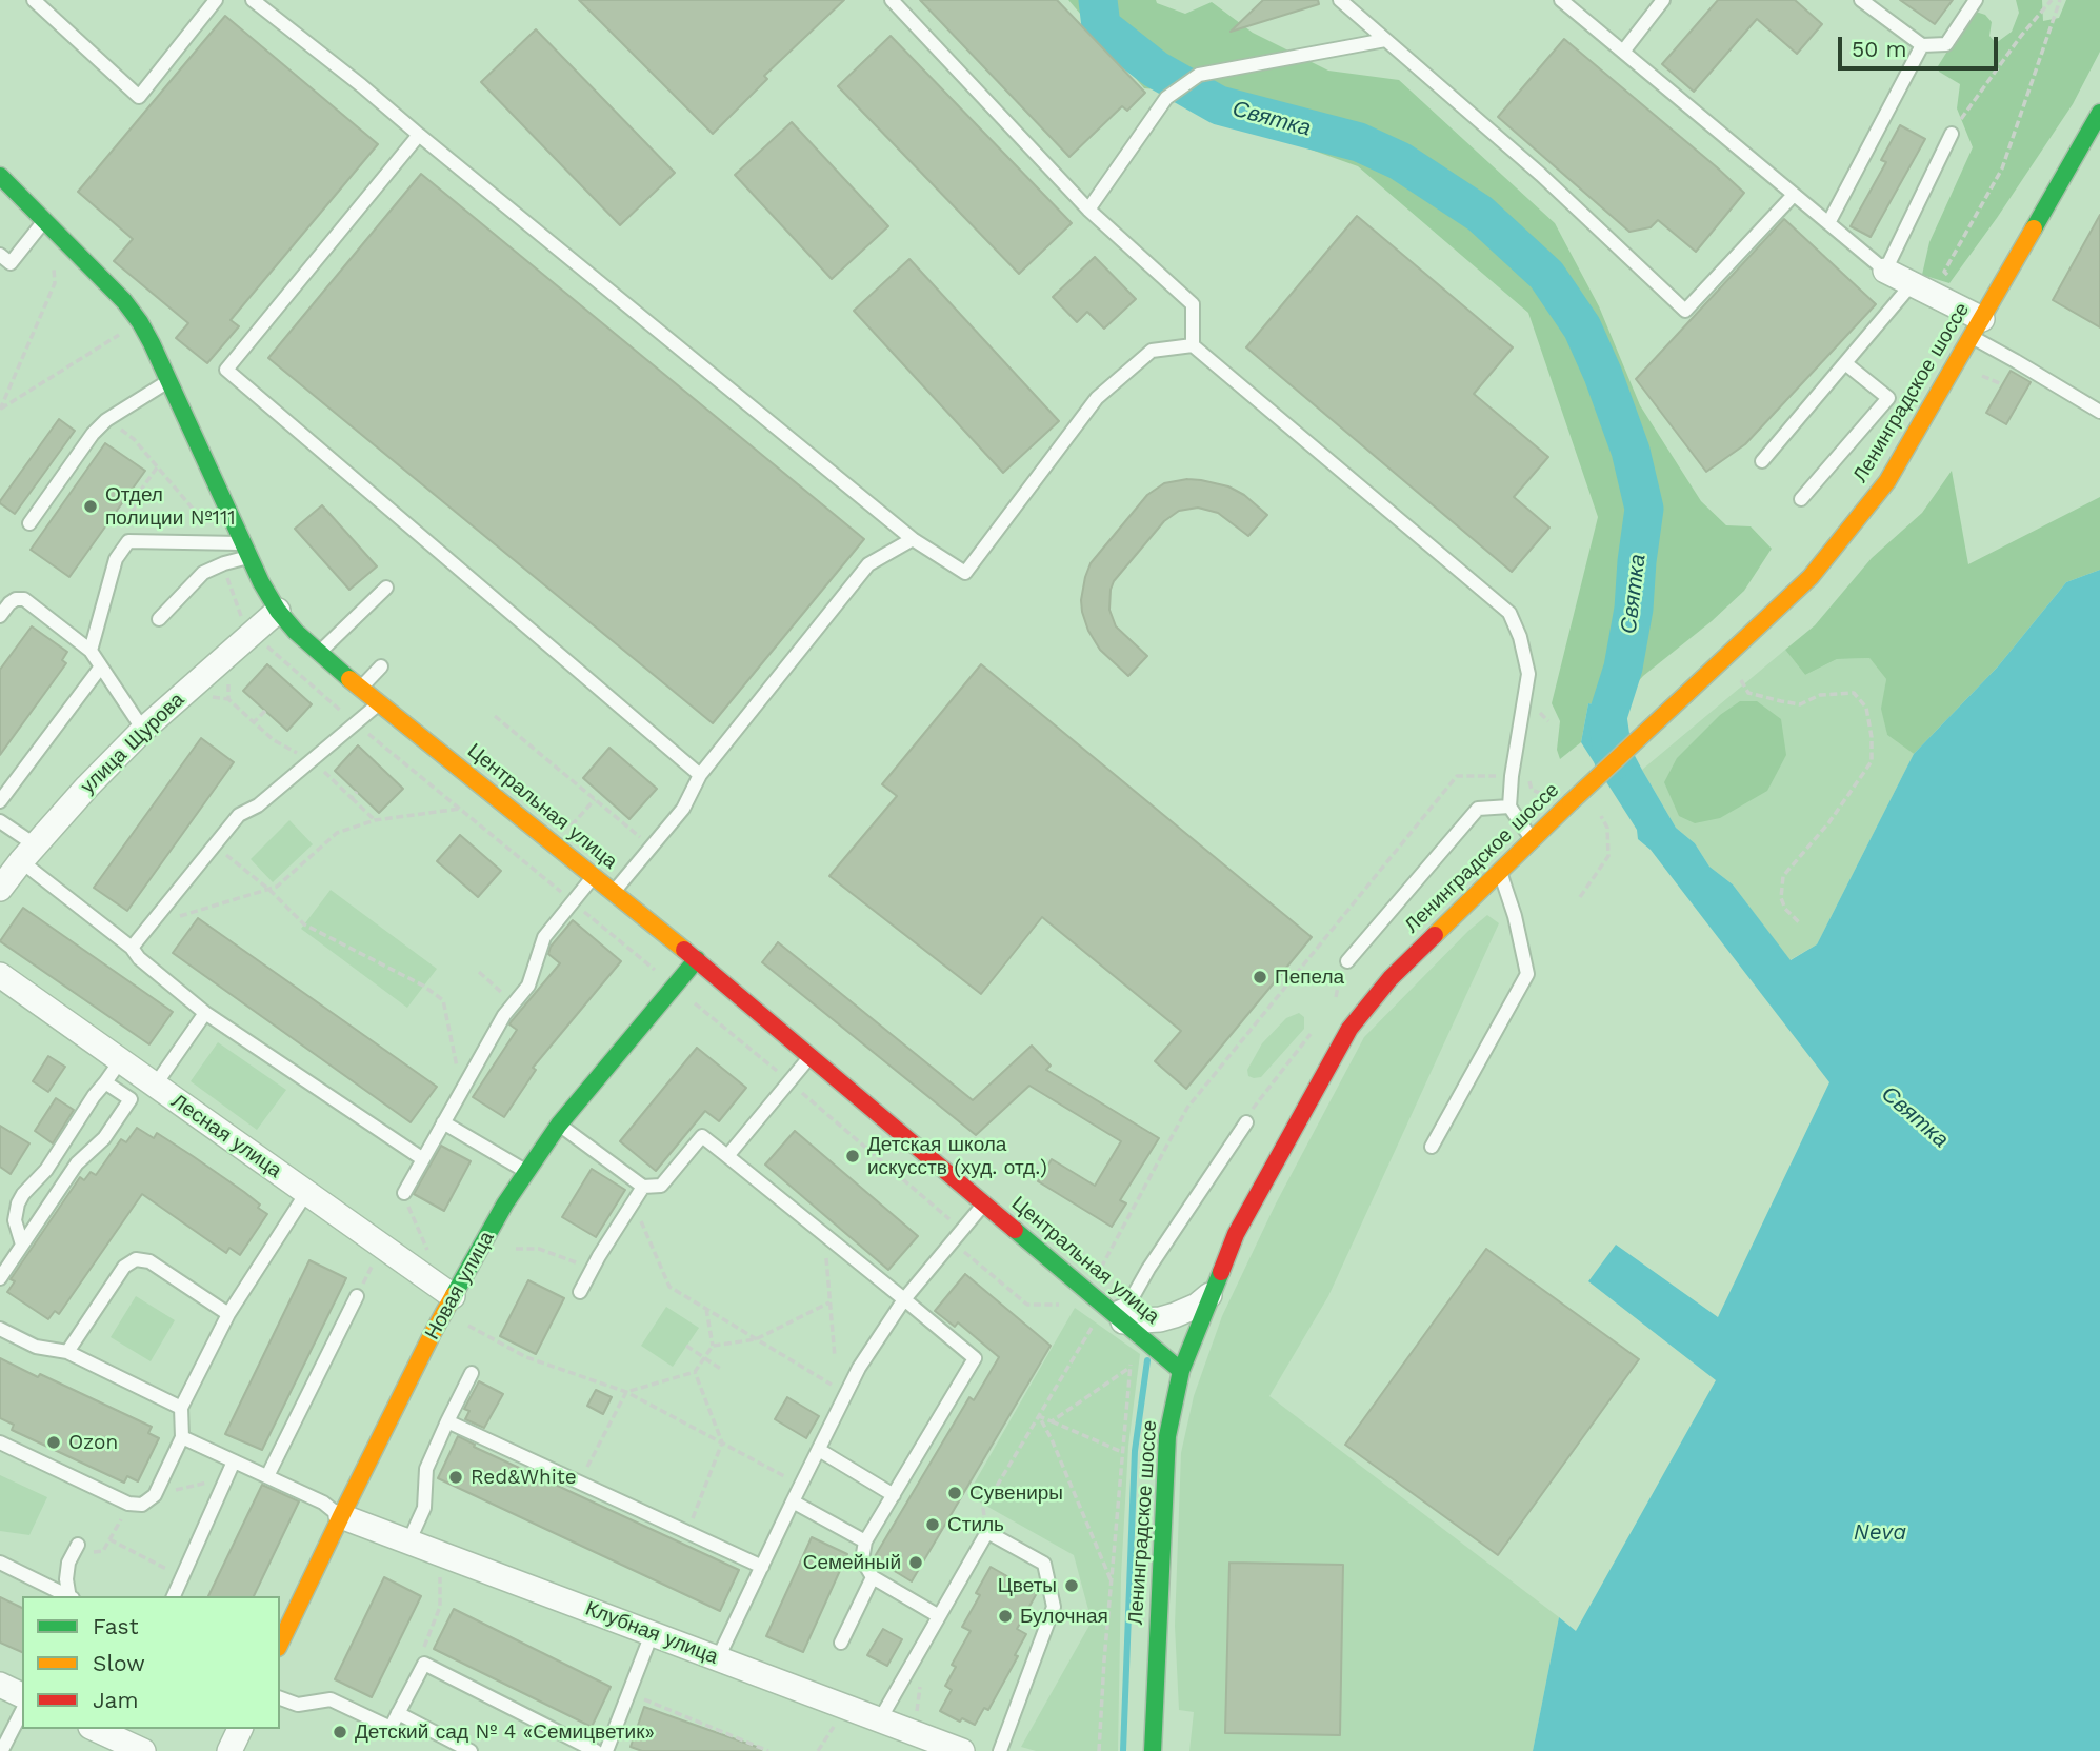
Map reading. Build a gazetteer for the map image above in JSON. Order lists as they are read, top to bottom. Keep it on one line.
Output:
{"streets":{"street":["Ленинградское шоссе","улица Щурова","Центральная улица","Лесная улица","Новая улица","Клубная улица"]},"crossings":[["Ленинградское шоссе","Центральная улица"],["улица Щурова","Центральная улица"],["Центральная улица","Новая улица"],["Лесная улица","Новая улица"],["Новая улица","Клубная улица"]],"water":["Святка","Neva"],"places":["Отдел полиции №111","Пепела","Детская школа искусств (худ. отд.)","Ozon","Red&White","Сувениры","Стиль","Семейный","Цветы","Булочная","Детский сад № 4 «Семицветик»"],"legend":["Fast","Slow","Jam"],"scale_bar":"50 m"}
